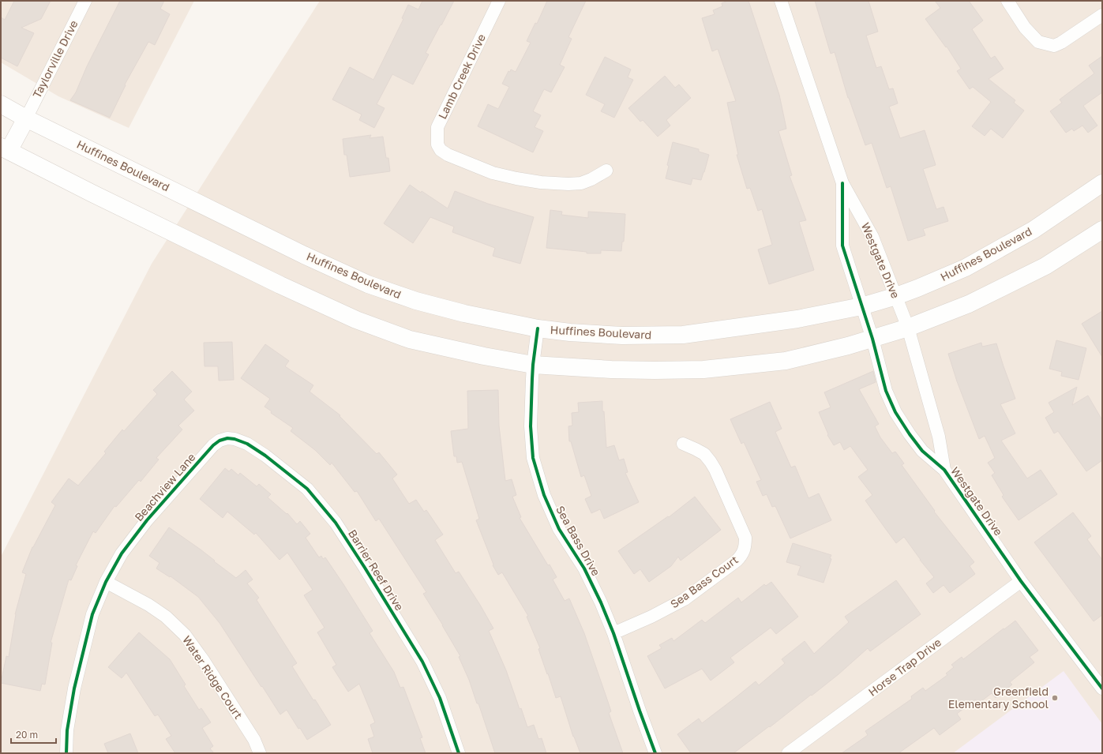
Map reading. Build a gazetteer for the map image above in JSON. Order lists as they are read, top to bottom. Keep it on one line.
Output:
{"streets":{"main road":["Huffines Boulevard"],"street":["Taylorville Drive","Lamb Creek Drive","Westgate Drive","Beachview Lane","Sea Bass Drive","Barrier Reef Drive","Sea Bass Court","Horse Trap Drive","Water Ridge Court"]},"crossings":[["Taylorville Drive","Huffines Boulevard"],["Huffines Boulevard","Westgate Drive"],["Huffines Boulevard","Sea Bass Drive"],["Westgate Drive","Horse Trap Drive"],["Beachview Lane","Barrier Reef Drive"],["Beachview Lane","Water Ridge Court"],["Sea Bass Drive","Sea Bass Court"]],"places":["Greenfield Elementary School"],"scale_bar":"20 m"}
